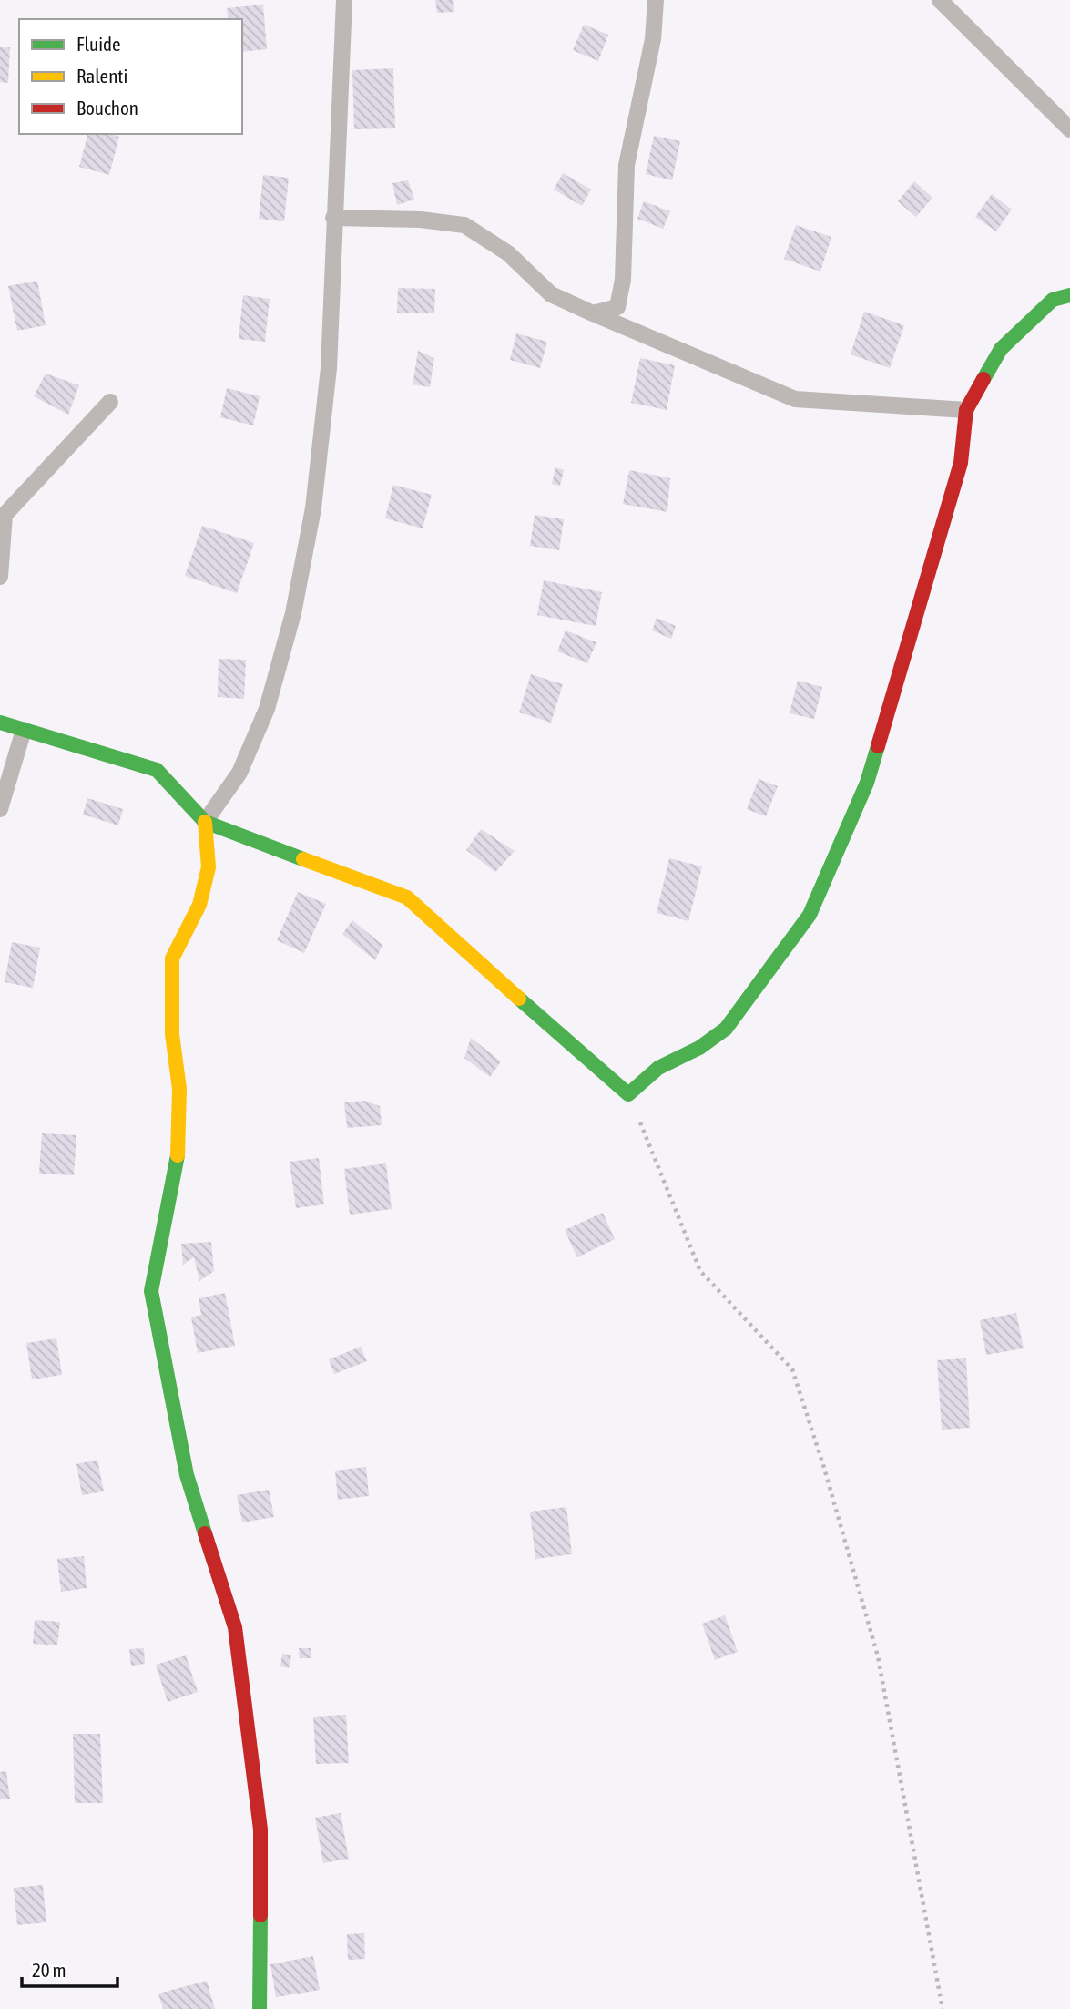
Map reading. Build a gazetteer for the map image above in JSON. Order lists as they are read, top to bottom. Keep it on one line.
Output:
{"legend":["Fluide","Ralenti","Bouchon"],"scale_bar":"20 m"}
